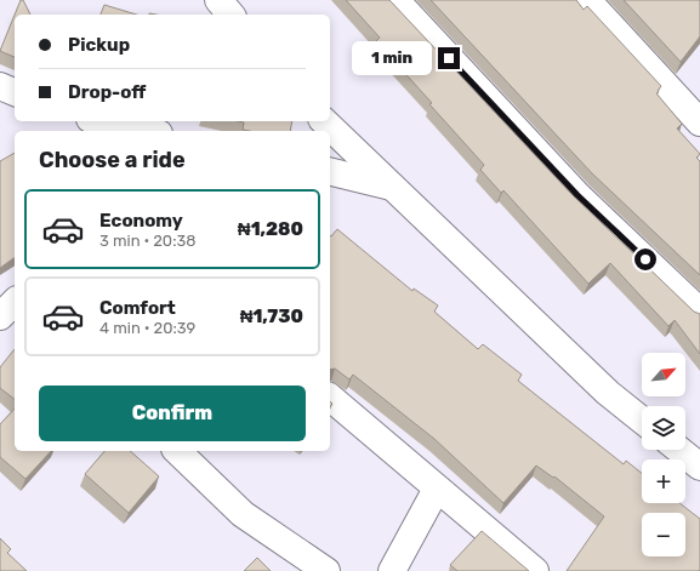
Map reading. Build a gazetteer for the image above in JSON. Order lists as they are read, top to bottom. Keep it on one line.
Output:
{"north":"top right","page":{"banner":["Pickup","Drop-off"],"bubble":"1 min","heading":"Choose a ride","list":[{"name":"Economy","note":"3 min · 20:38","value":"₦1,280"},{"name":"Comfort","note":"4 min · 20:39","value":"₦1,730"}],"map_buttons":["+","−"],"buttons":"Confirm"}}
